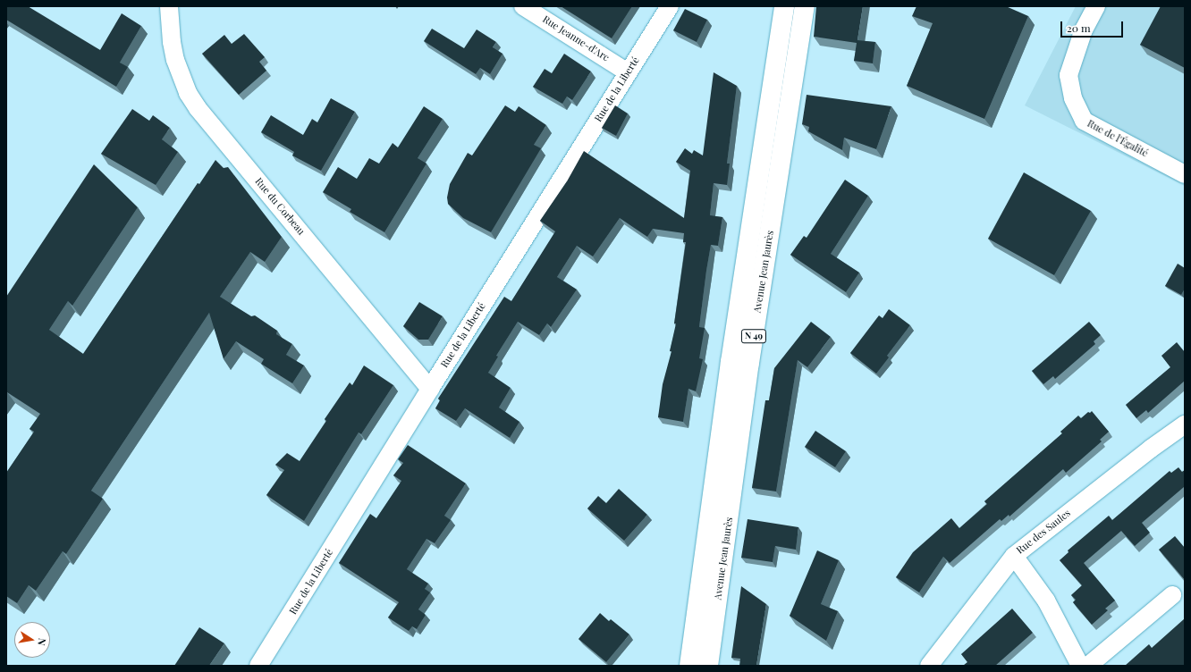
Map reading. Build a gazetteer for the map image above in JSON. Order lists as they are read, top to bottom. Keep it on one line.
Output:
{"streets":{"main road":["Avenue Jean Jaurès","N 49"],"street":["Rue Jeanne-d'Arc","Rue de la Liberté","Rue de l'Égalité","Rue du Corbeau","Rue des Saules"]},"crossings":[["Rue Jeanne-d'Arc","Rue de la Liberté"],["Rue de la Liberté","Rue du Corbeau"]],"scale_bar":"20 m","north":"right"}
